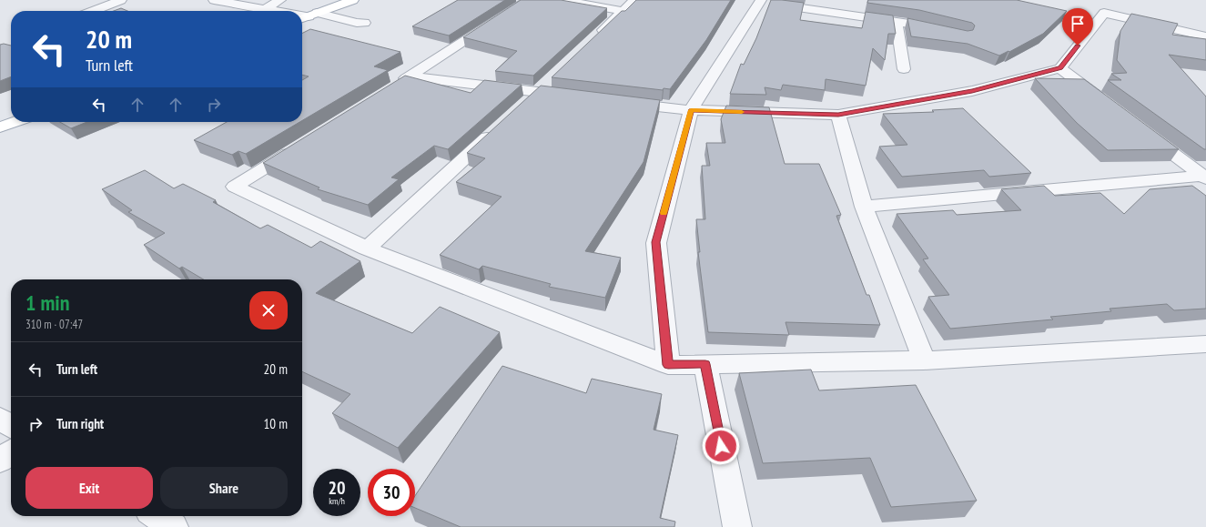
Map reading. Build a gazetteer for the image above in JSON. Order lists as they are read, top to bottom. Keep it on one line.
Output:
{"page":{"turn":["20 m","Turn left"],"heading":["1 min","310 m · 07:47"],"list":[{"name":"Turn left","value":"20 m"},{"name":"Turn right","value":"10 m"}],"buttons":["Exit","Share"],"speed":"20 km/h","limit":"30"}}
